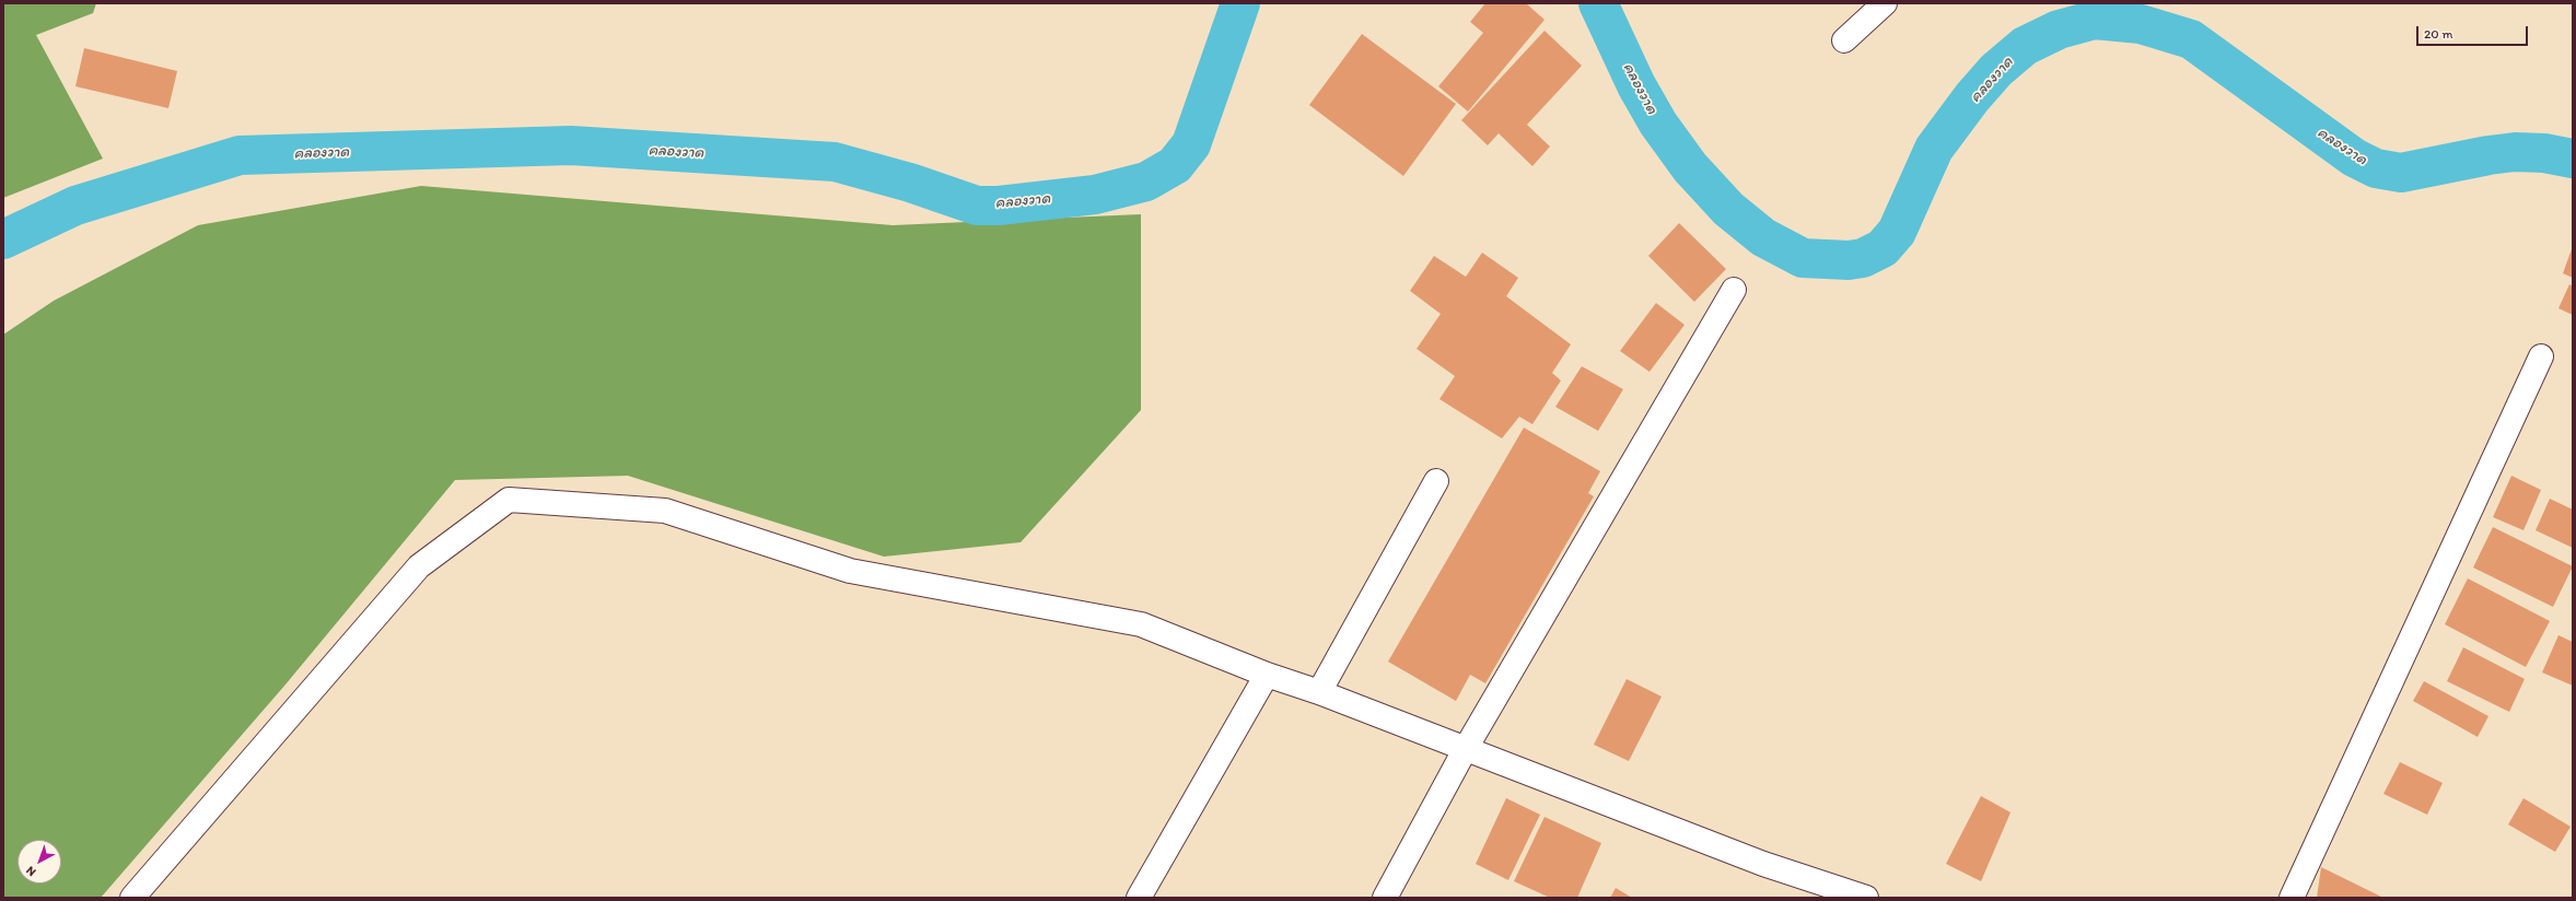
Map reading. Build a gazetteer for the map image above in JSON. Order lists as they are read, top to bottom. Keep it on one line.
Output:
{"water":["คลองวาด"],"scale_bar":"20 m","north":"bottom left"}
